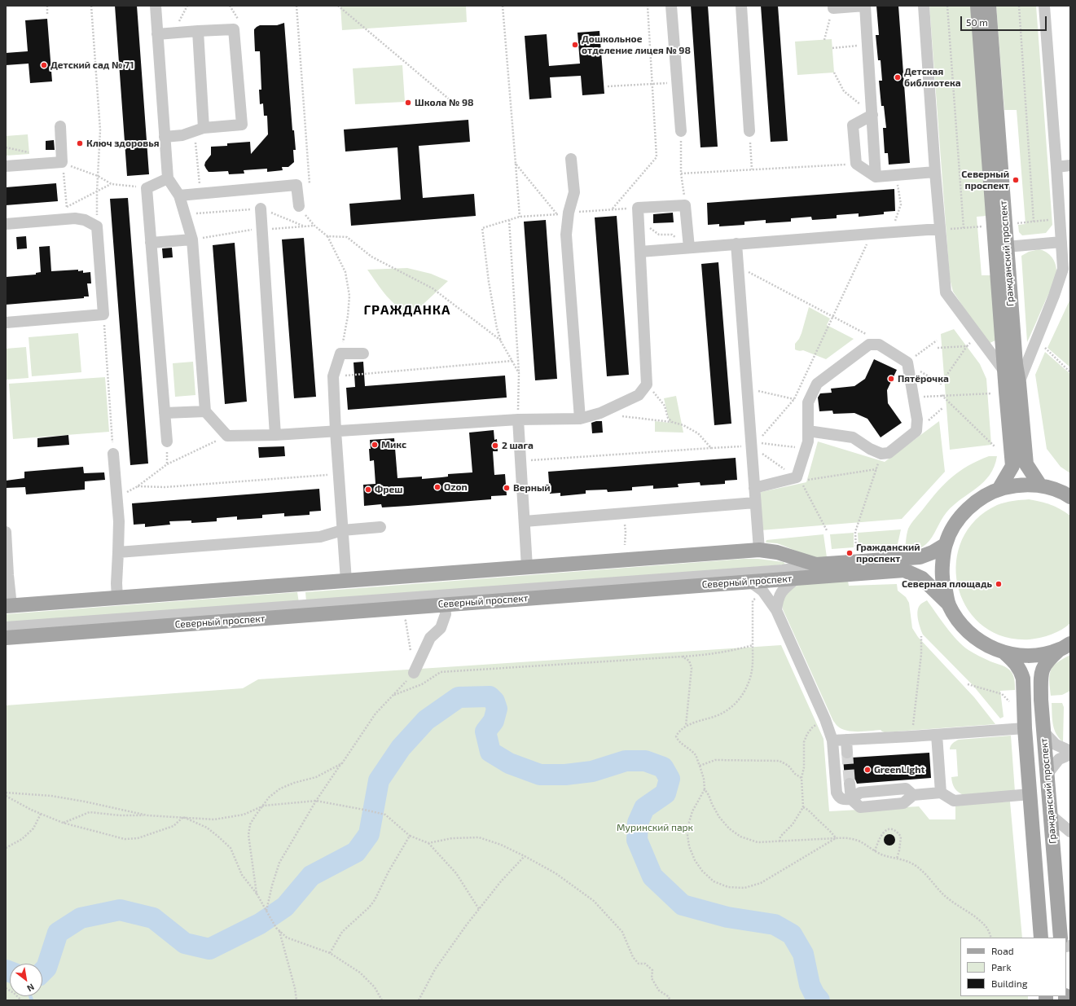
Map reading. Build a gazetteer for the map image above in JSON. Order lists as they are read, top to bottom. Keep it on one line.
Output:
{"streets":{"main road":["Гражданский проспект","Северный проспект"]},"districts":["ГРАЖДАНКА"],"parks":["Муринский парк"],"places":["Дошкольное отделение лицея № 98","Детский сад № 71","Детская библиотека","Школа № 98","Ключ здоровья","Северный проспект","Пятёрочка","Микс","2 шага","Ozon","Верный","Фреш","Гражданский проспект","Северная площадь","GreenLight"],"legend":["Road","Park","Building"],"scale_bar":"50 m","north":"bottom right"}
